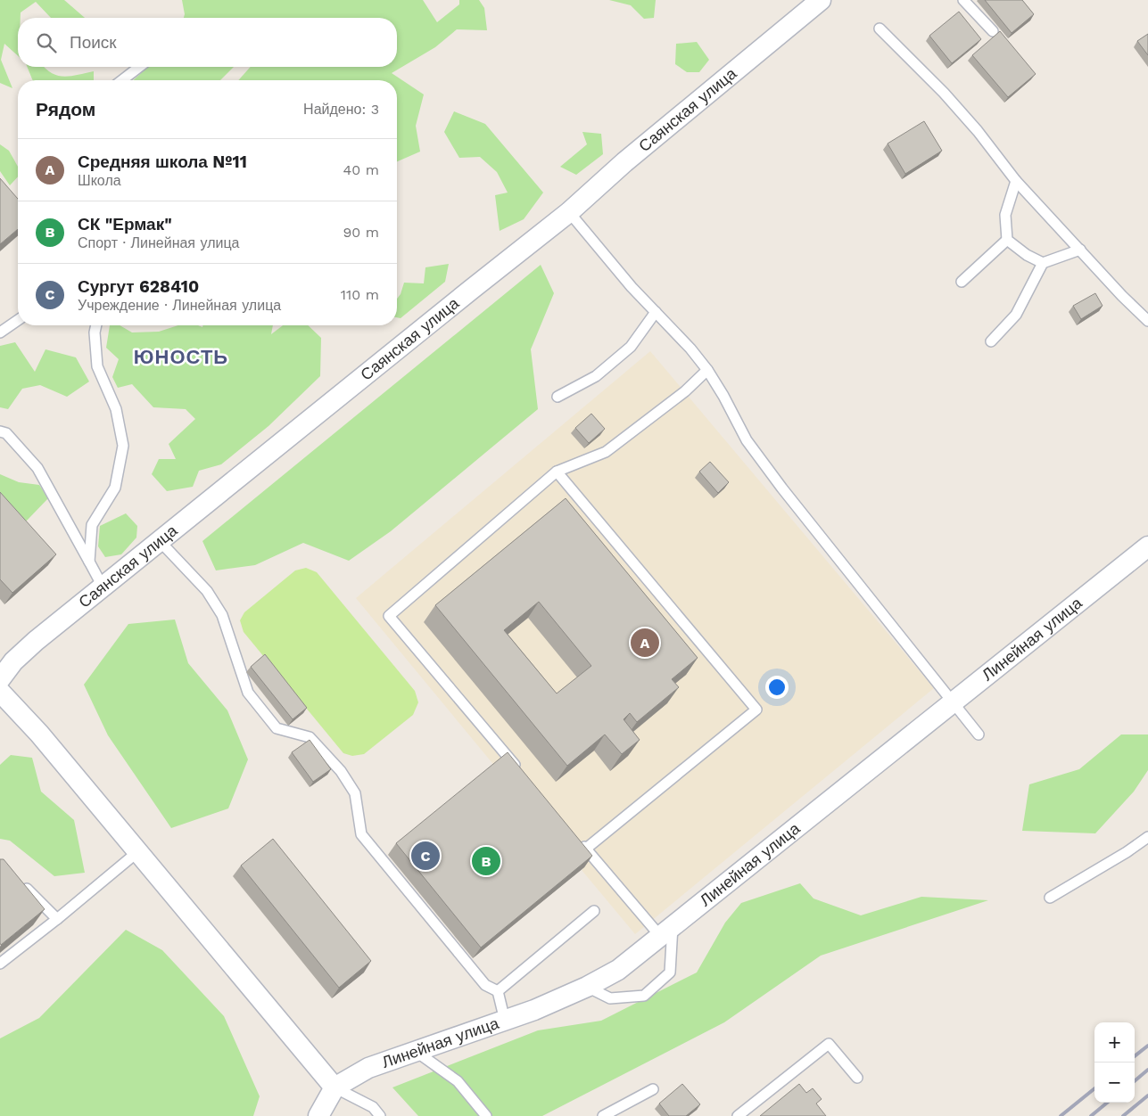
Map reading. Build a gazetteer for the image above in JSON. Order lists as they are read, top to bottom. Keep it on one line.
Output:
{"streets":{"street":["Саянская улица","Линейная улица"]},"districts":["ЮНОСТЬ"],"page":{"search":"Поиск","heading":["Рядом","Найдено: 3"],"list":[{"mark":"A","name":"Средняя школа №11","note":"Школа","value":"40 m"},{"mark":"B","name":"СК \"Ермак\"","note":"Спорт · Линейная улица","value":"90 m"},{"mark":"C","name":"Сургут 628410","note":"Учреждение · Линейная улица","value":"110 m"}],"pins":["A","C","B"],"map_buttons":["+","−"]}}
